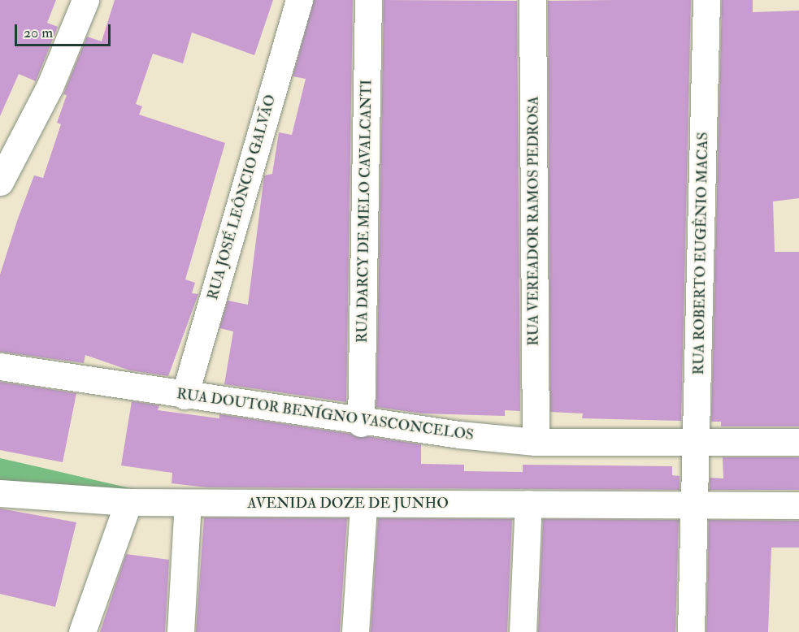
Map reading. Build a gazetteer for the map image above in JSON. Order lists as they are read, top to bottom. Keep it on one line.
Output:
{"streets":{"street":["RUA JOSÉ LEÔNCIO GALVÃO","RUA DARCY DE MELO CAVALCANTI","RUA VEREADOR RAMOS PEDROSA","RUA ROBERTO EUGÊNIO MACAS","RUA DOUTOR BENÍGNO VASCONCELOS","AVENIDA DOZE DE JUNHO"]},"crossings":[["RUA JOSÉ LEÔNCIO GALVÃO","RUA DOUTOR BENÍGNO VASCONCELOS"],["RUA DARCY DE MELO CAVALCANTI","RUA DOUTOR BENÍGNO VASCONCELOS"],["RUA VEREADOR RAMOS PEDROSA","RUA DOUTOR BENÍGNO VASCONCELOS"],["RUA ROBERTO EUGÊNIO MACAS","RUA DOUTOR BENÍGNO VASCONCELOS"],["RUA ROBERTO EUGÊNIO MACAS","AVENIDA DOZE DE JUNHO"]],"scale_bar":"20 m"}
